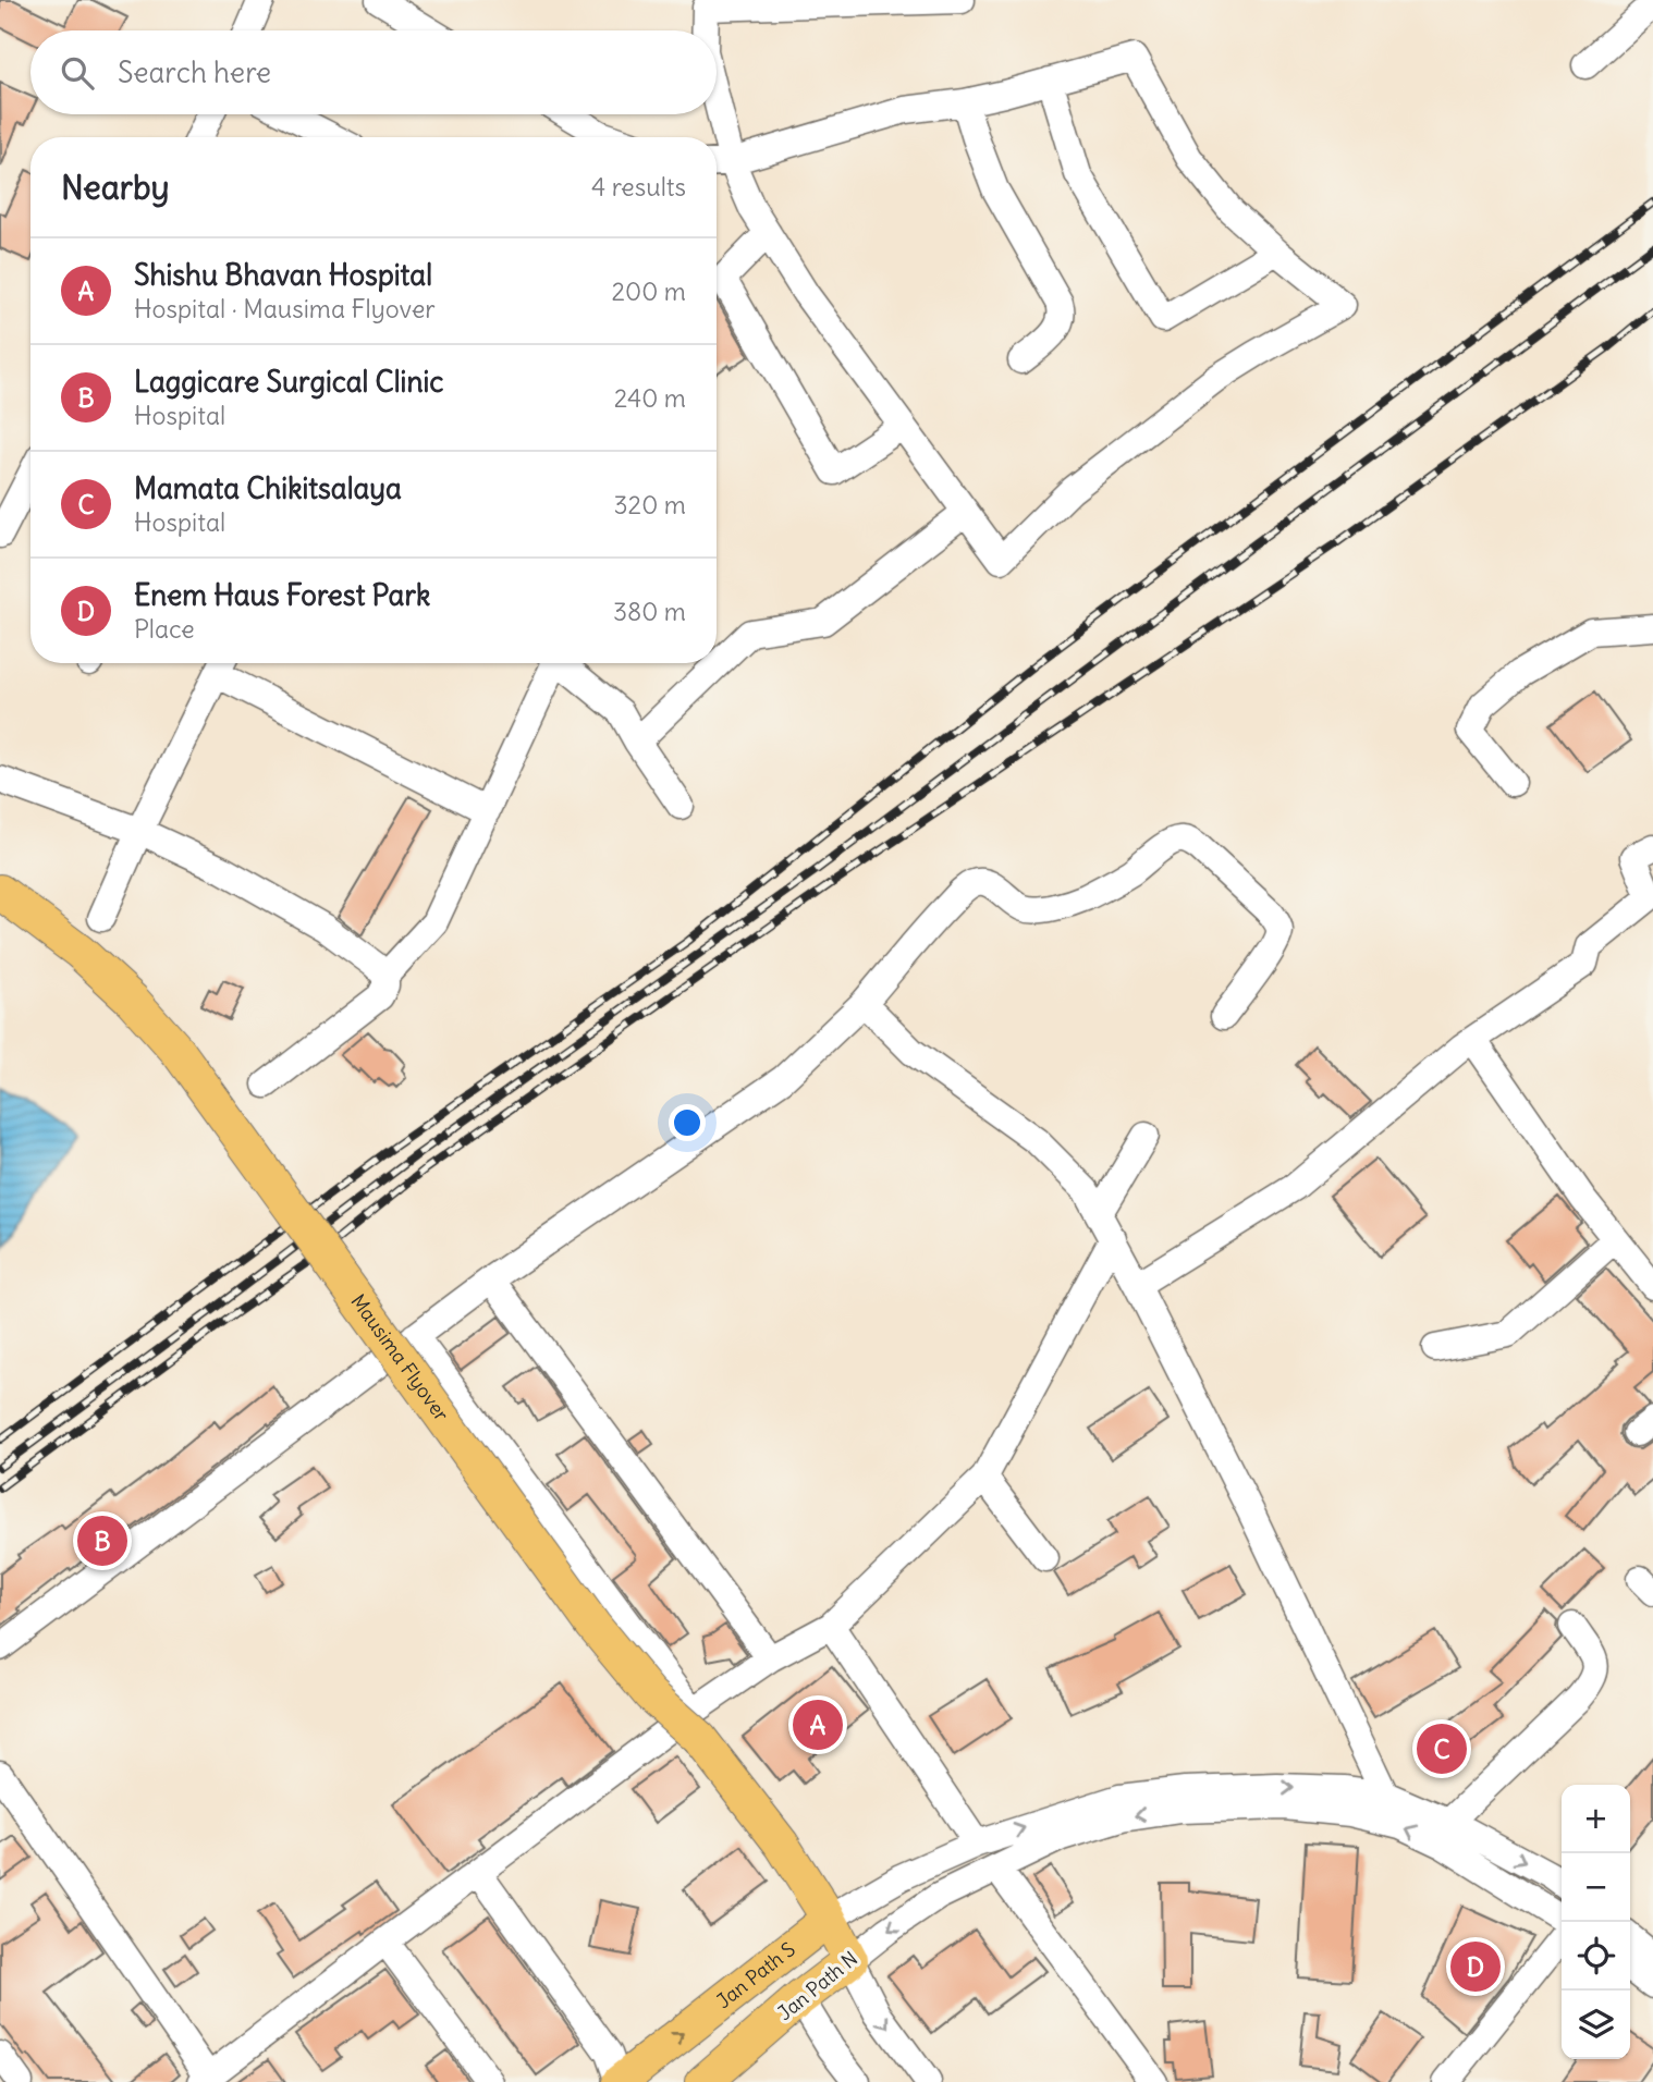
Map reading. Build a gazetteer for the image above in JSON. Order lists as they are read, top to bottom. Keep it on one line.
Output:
{"streets":{"main road":["Mausima Flyover","Jan Path S","Jan Path N"]},"crossings":[["Mausima Flyover","Jan Path S"],["Mausima Flyover","Jan Path N"],["Jan Path S","Jan Path N"]],"one_way":["Jan Path N"],"page":{"search":"Search here","heading":["Nearby","4 results"],"list":[{"mark":"A","name":"Shishu Bhavan Hospital","note":"Hospital · Mausima Flyover","value":"200 m"},{"mark":"B","name":"Laggicare Surgical Clinic","note":"Hospital","value":"240 m"},{"mark":"C","name":"Mamata Chikitsalaya","note":"Hospital","value":"320 m"},{"mark":"D","name":"Enem Haus Forest Park","note":"Place","value":"380 m"}],"pins":["B","A","C","D"],"map_buttons":["+","−"]}}
